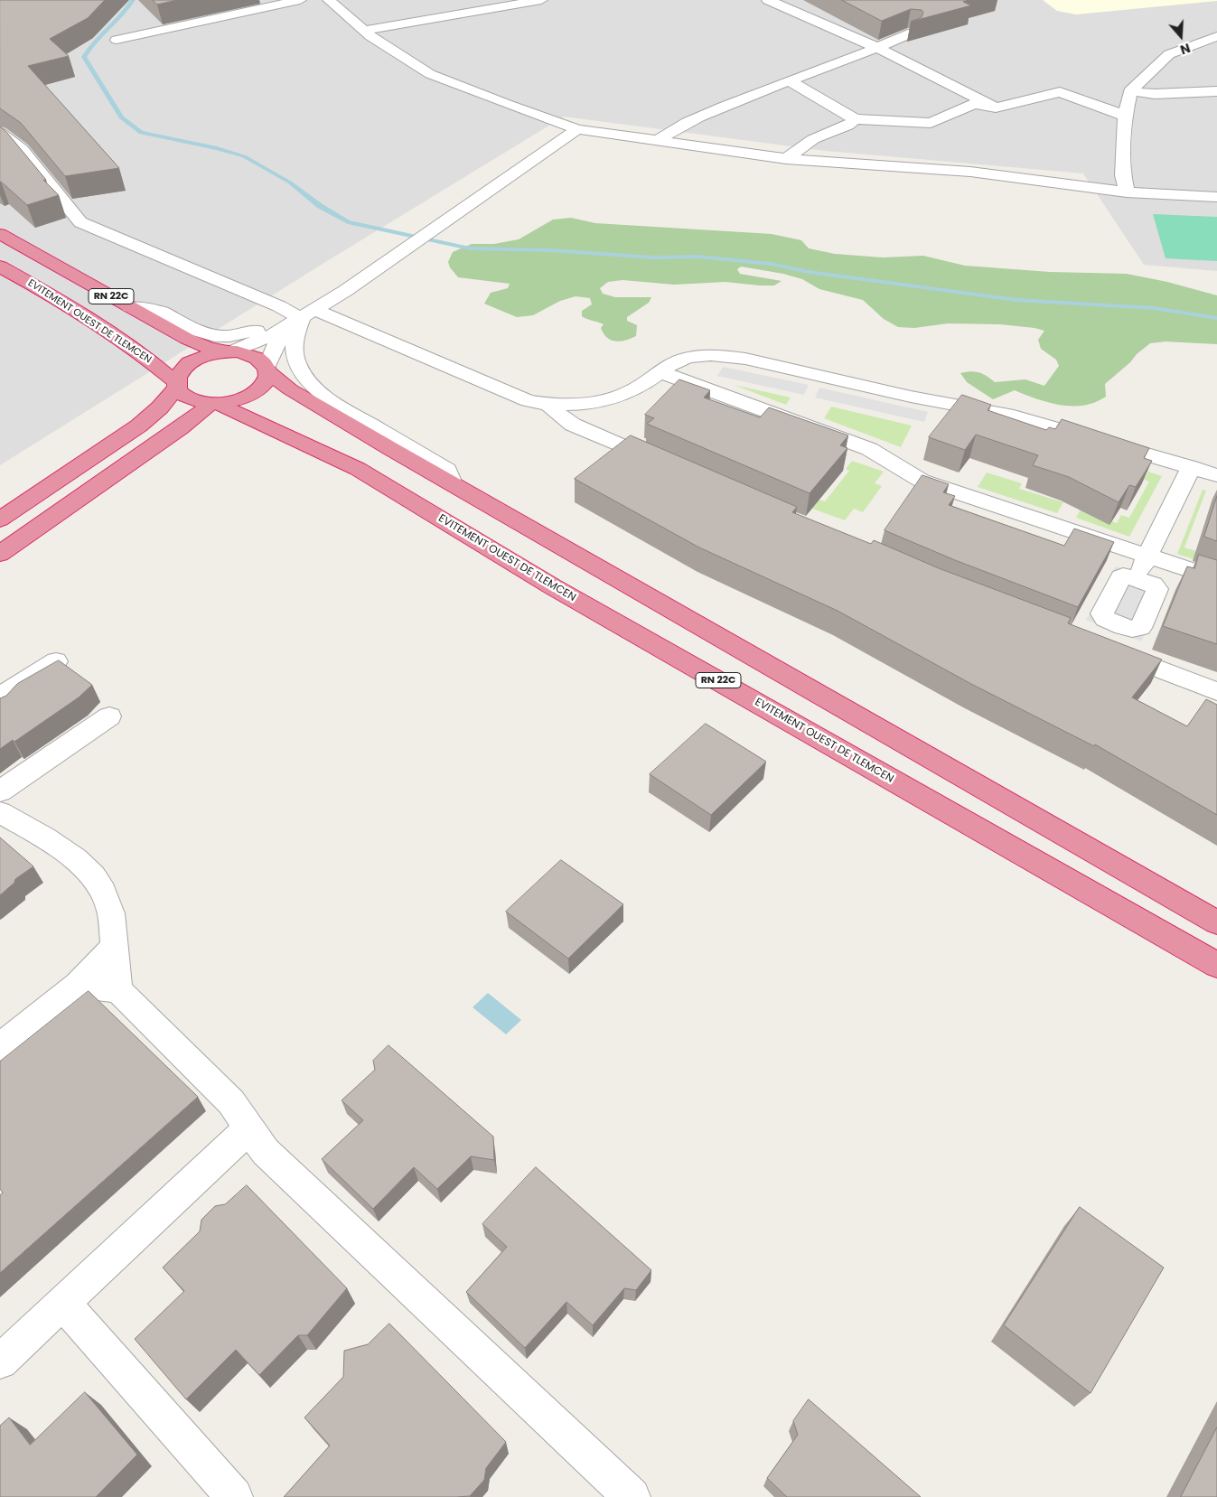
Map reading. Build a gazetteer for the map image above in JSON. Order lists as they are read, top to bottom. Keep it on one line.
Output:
{"streets":{"highway":["RN 22C","EVITEMENT OUEST DE TLEMCEN"]},"crossings":[["RN 22C","EVITEMENT OUEST DE TLEMCEN"]],"north":"bottom"}
